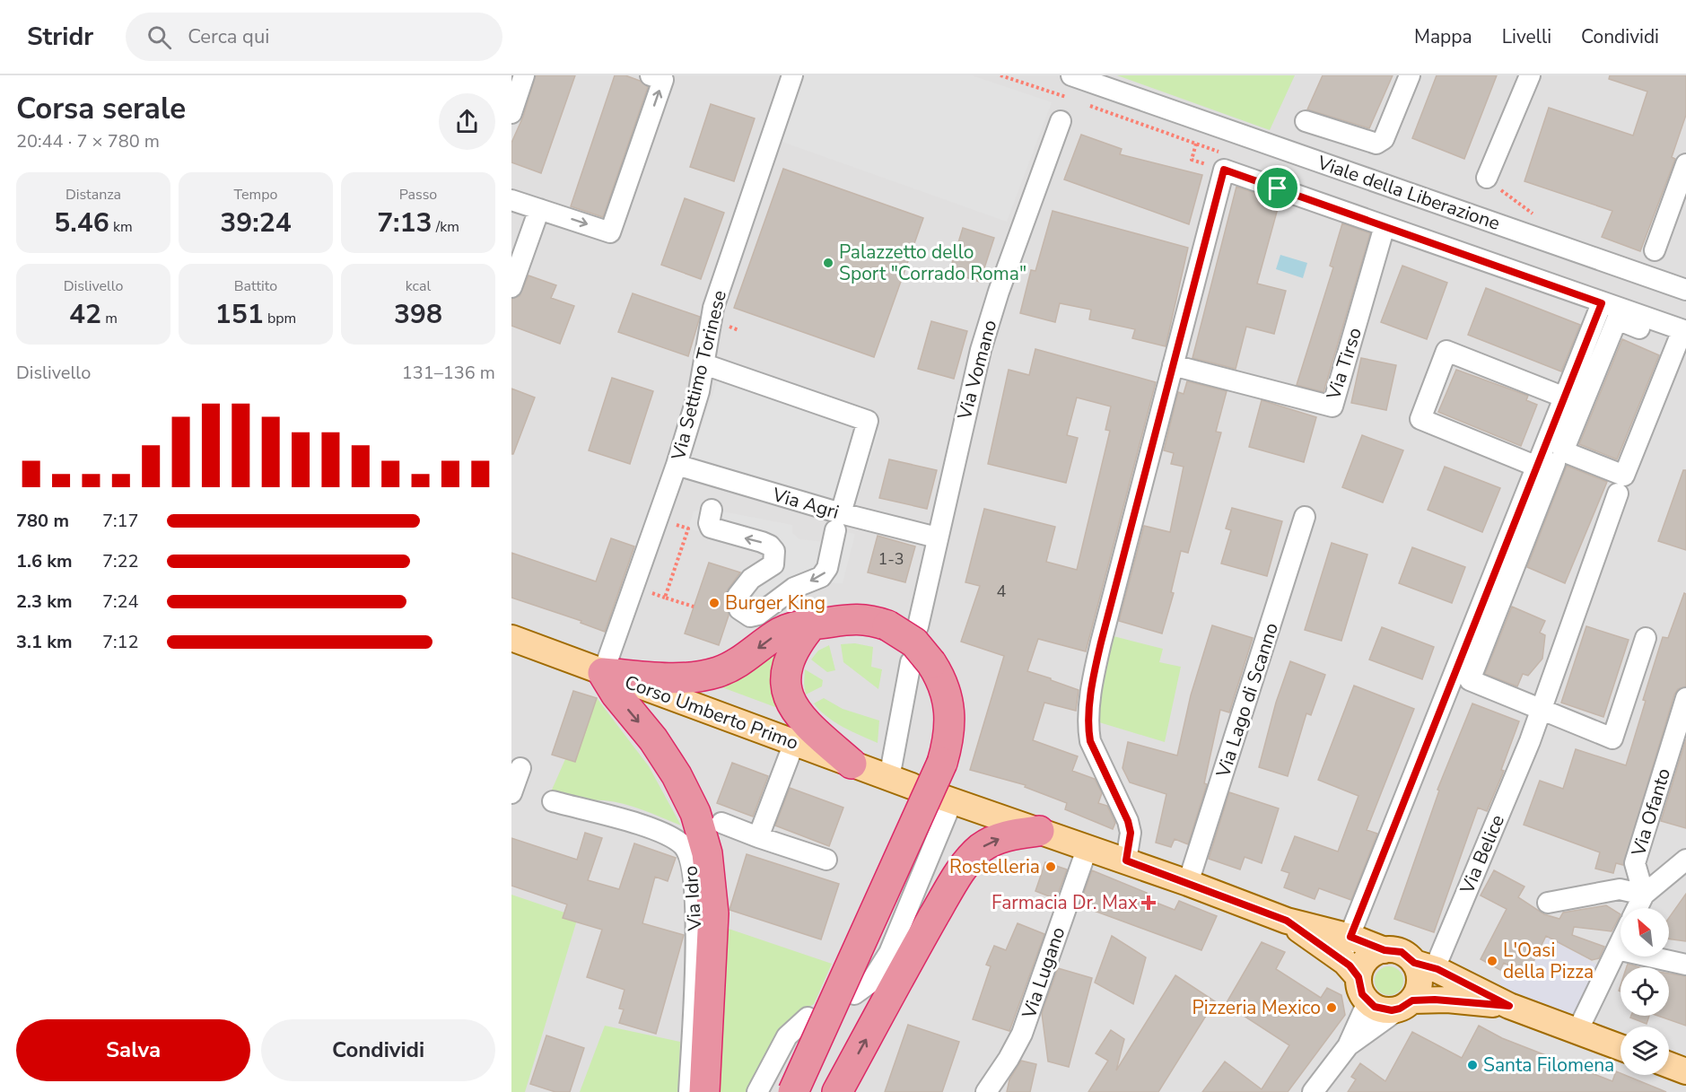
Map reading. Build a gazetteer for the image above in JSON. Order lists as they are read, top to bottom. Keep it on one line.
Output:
{"streets":{"main road":["Corso Umberto Primo"],"street":["Viale della Liberazione","Via Tirso","Via Vomano","Via Settimo Torinese","Via Agri","Via Lago di Scanno","Via Ofanto","Via Belice","Via Idro","Via Lugano"]},"crossings":[["Via Vomano","Via Agri"],["Via Settimo Torinese","Via Agri"],["Via Settimo Torinese","Corso Umberto Primo"]],"places":{"other":["Palazzetto dello Sport \"Corrado Roma\"","Burger King","Rostelleria","L'Oasi della Pizza","Pizzeria Mexico","Santa Filomena"],"health":["Farmacia Dr. Max"]},"house_numbers":["1-3","4"],"north":"top left","page":{"header":"Stridr","search":"Cerca qui","nav":["Mappa","Livelli","Condividi"],"heading":["Corsa serale","20:44 · 7 × 780 m"],"stats":[["Distanza","5.46 km"],["Tempo","39:24"],["Passo","7:13 /km"],["Dislivello","42 m"],["Battito","151 bpm"],["kcal","398"]],"chart":["Dislivello","131–136 m"],"list":[{"name":"780 m","note":"7:17"},{"name":"1.6 km","note":"7:22"},{"name":"2.3 km","note":"7:24"},{"name":"3.1 km","note":"7:12"}],"buttons":["Salva","Condividi"]}}
